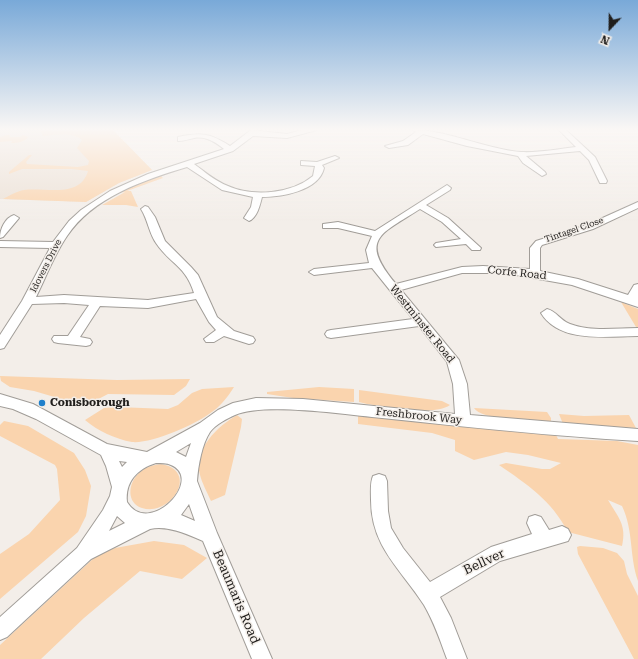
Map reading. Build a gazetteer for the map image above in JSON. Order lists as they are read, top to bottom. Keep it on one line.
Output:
{"streets":{"street":["Tintagel Close","Idovers Drive","Corfe Road","Westminster Road","Freshbrook Way","Bellver","Beaumaris Road"]},"crossings":[["Tintagel Close","Corfe Road"],["Corfe Road","Westminster Road"],["Westminster Road","Freshbrook Way"],["Freshbrook Way","Beaumaris Road"]],"places":["Conisborough"],"north":"bottom"}
